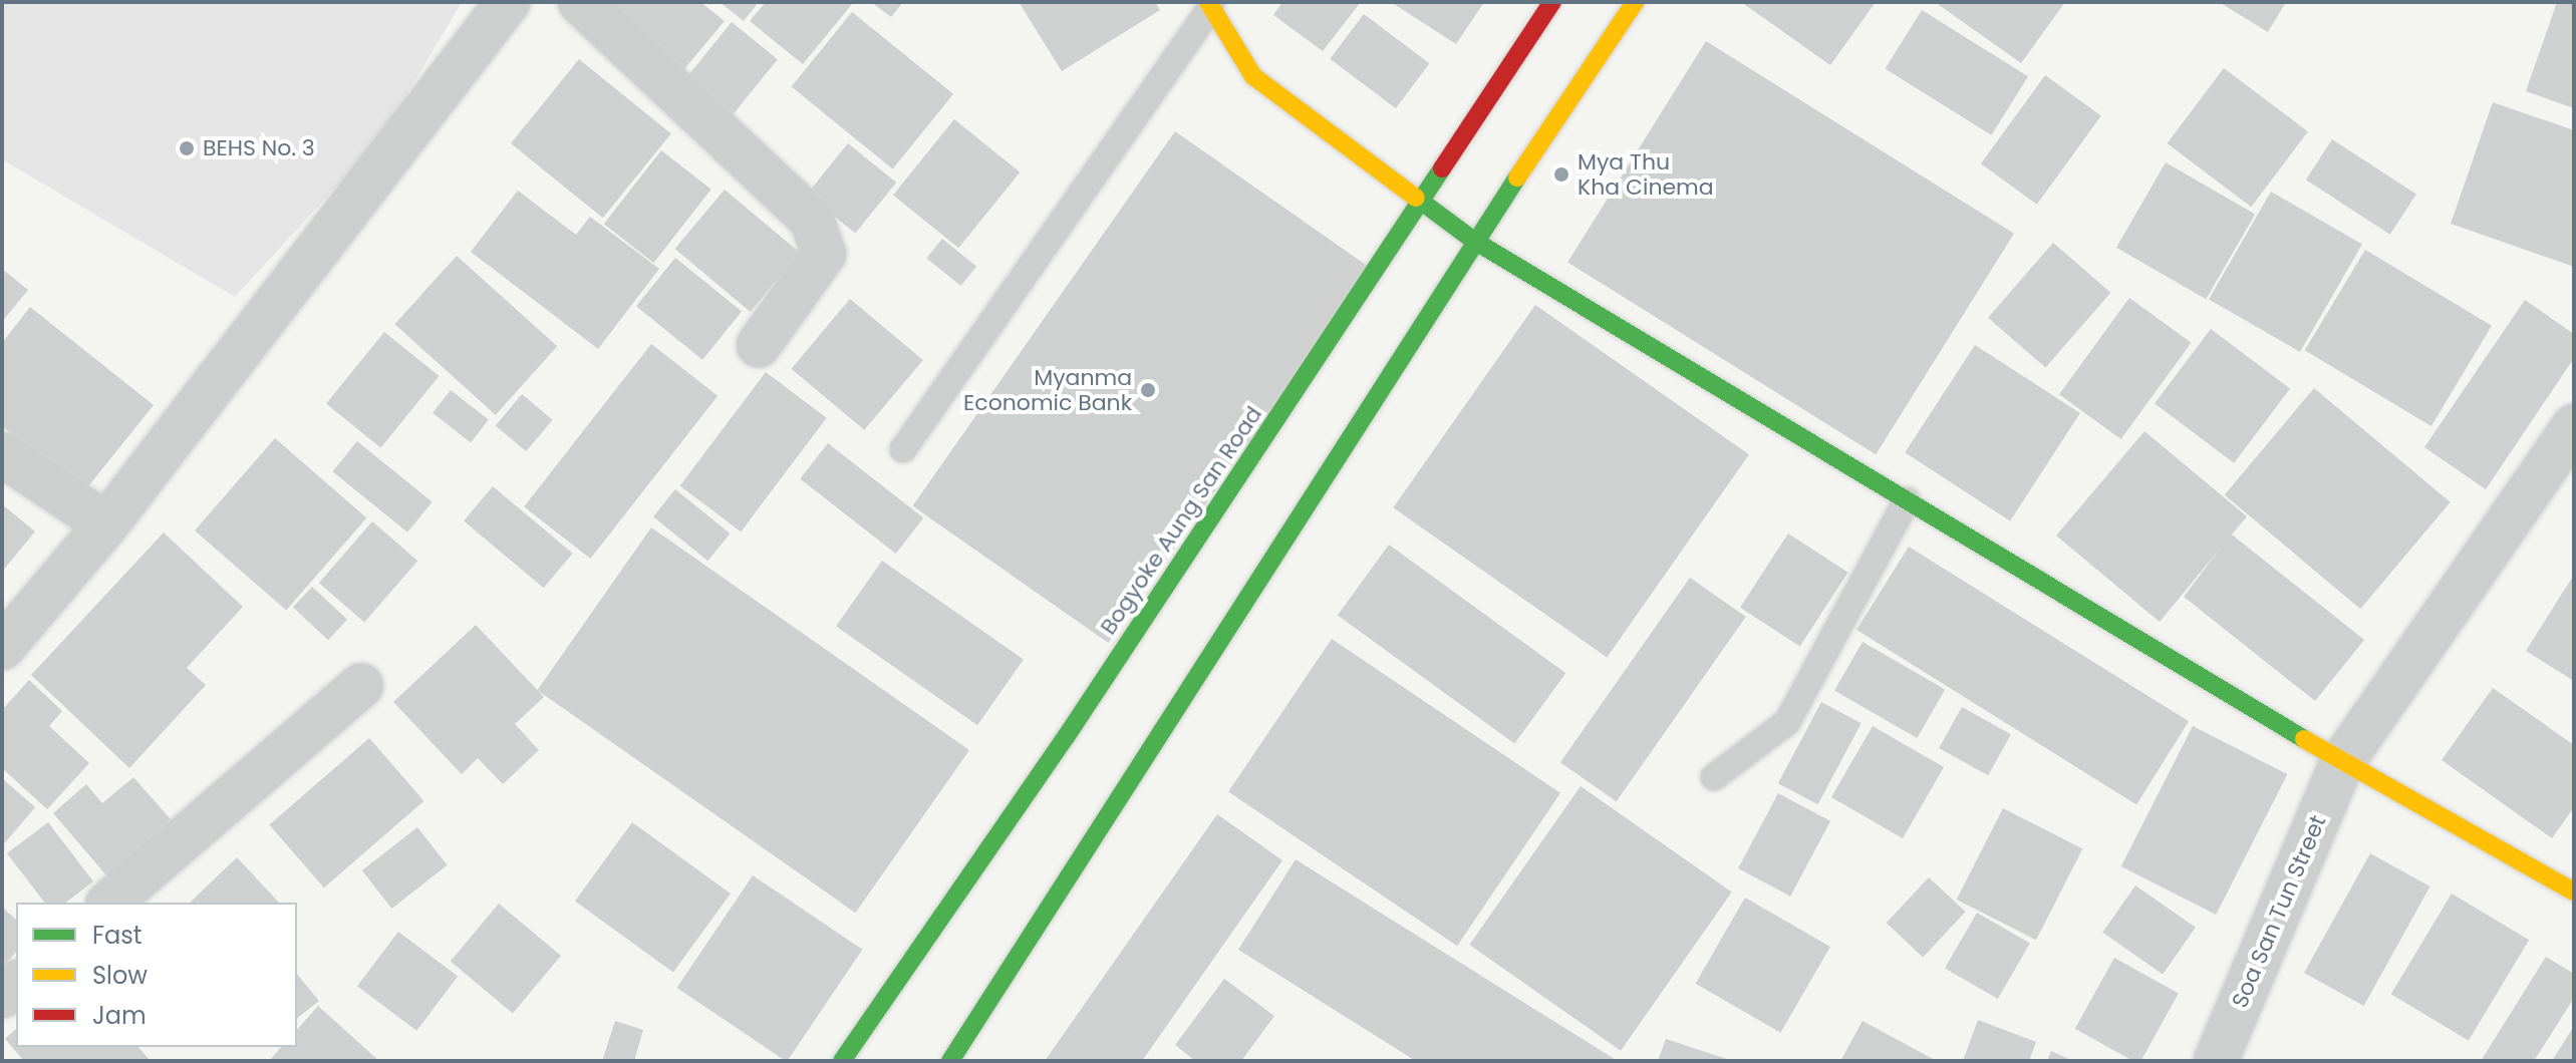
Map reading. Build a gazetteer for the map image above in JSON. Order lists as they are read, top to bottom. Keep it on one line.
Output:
{"streets":{"main road":["Bogyoke Aung San Road"],"street":["Soa San Tun Street"]},"places":["BEHS No. 3","Mya Thu Kha Cinema","Myanma Economic Bank"],"legend":["Fast","Slow","Jam"]}
